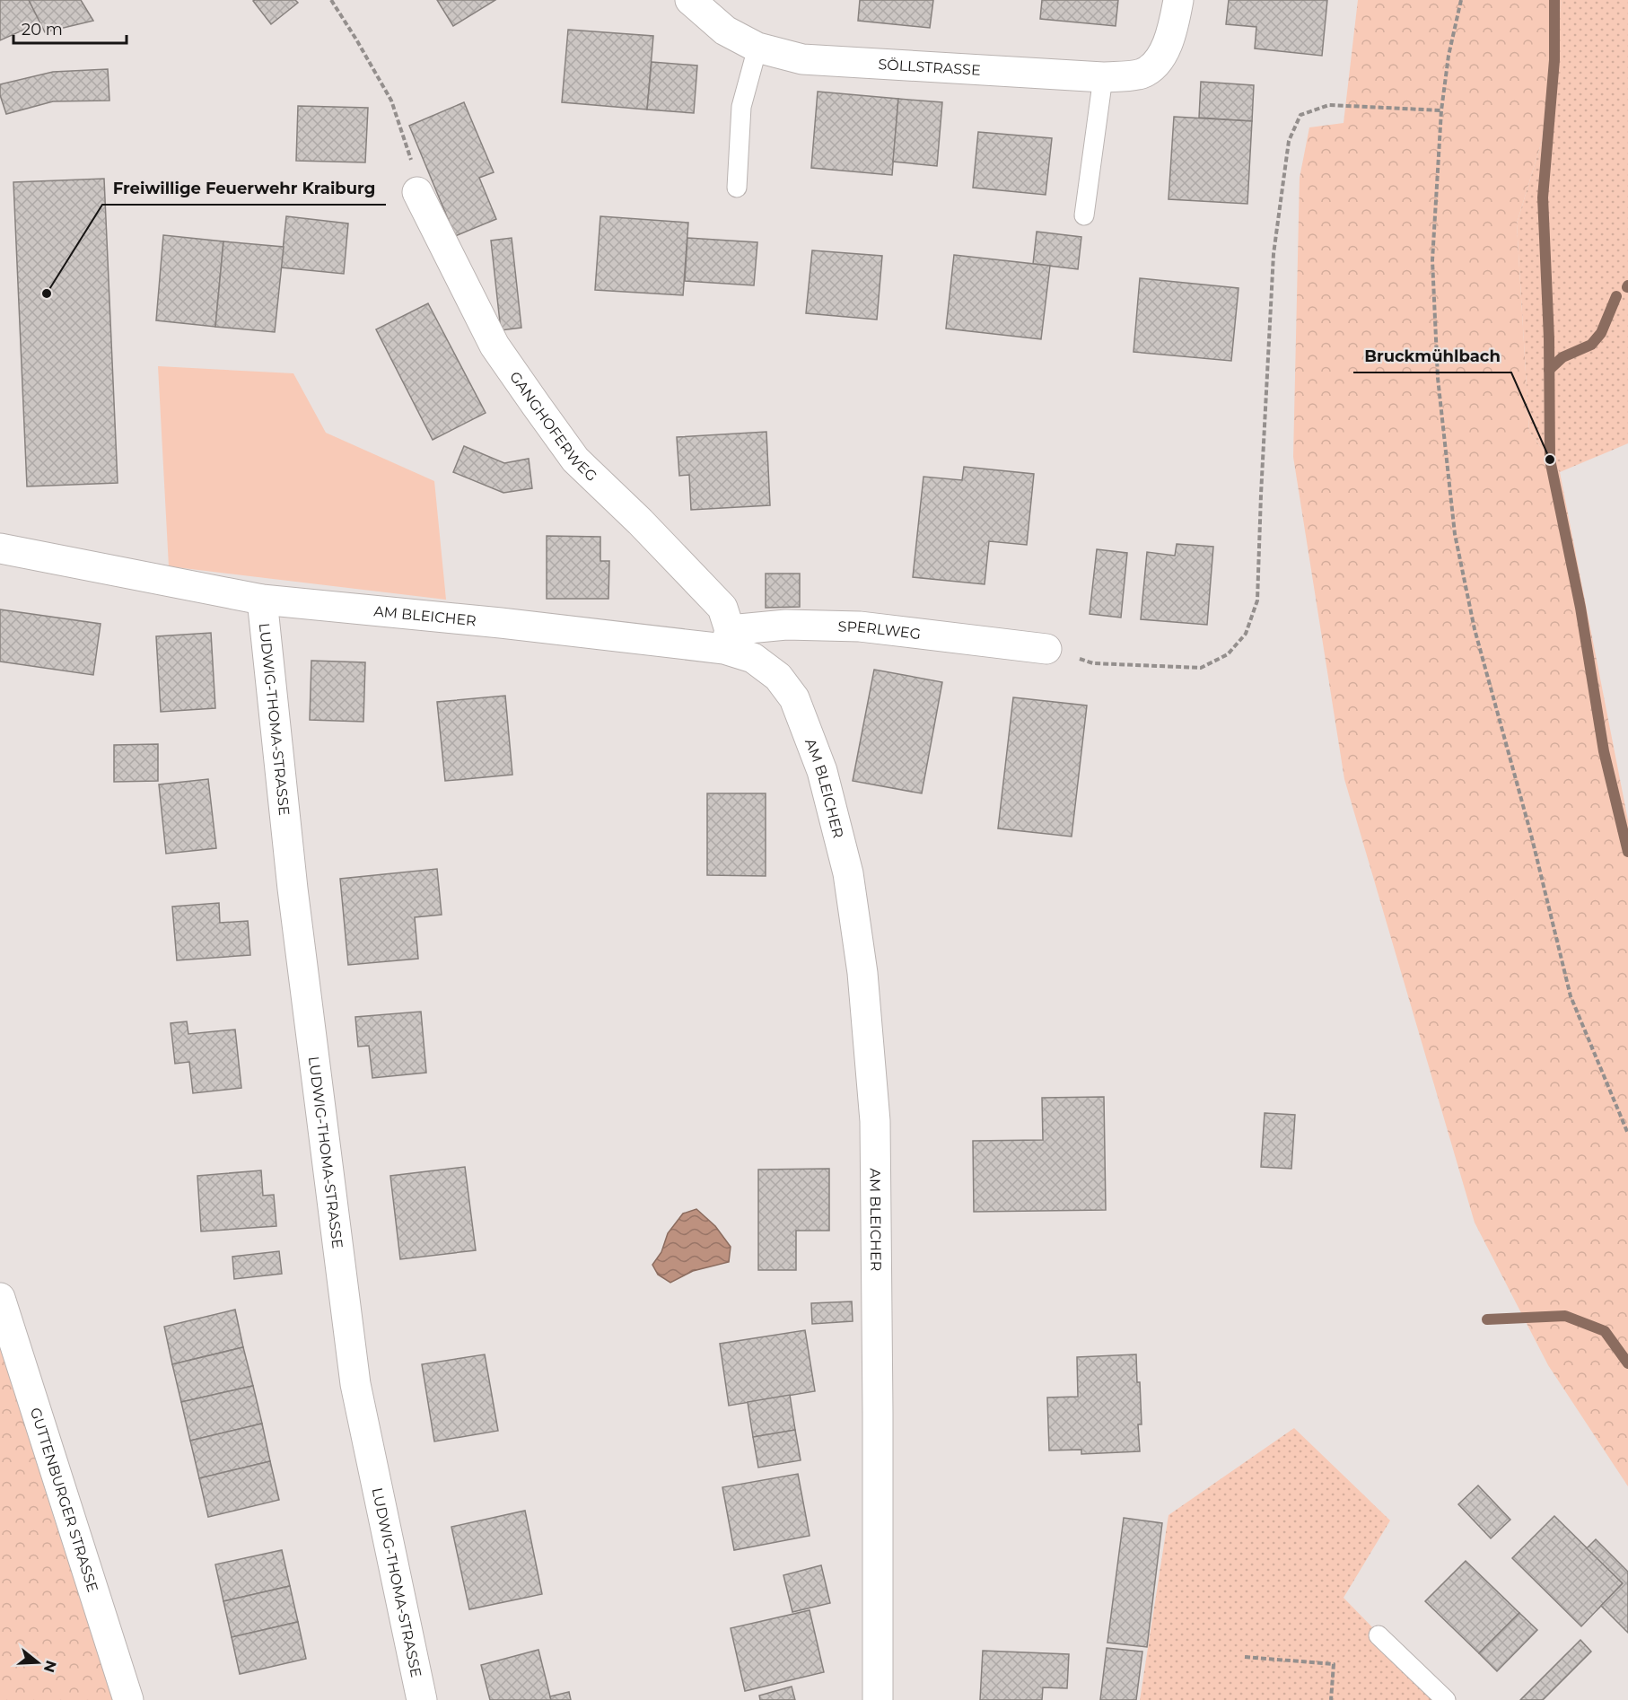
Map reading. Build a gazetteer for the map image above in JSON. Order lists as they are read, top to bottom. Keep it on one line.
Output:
{"streets":{"street":["SÖLLSTRASSE","GANGHOFERWEG","AM BLEICHER","SPERLWEG","LUDWIG-THOMA-STRASSE","GUTTENBURGER STRASSE"]},"crossings":[["GANGHOFERWEG","AM BLEICHER"],["GANGHOFERWEG","SPERLWEG"],["AM BLEICHER","SPERLWEG"],["AM BLEICHER","LUDWIG-THOMA-STRASSE"]],"places":["Freiwillige Feuerwehr Kraiburg","Bruckmühlbach"],"scale_bar":"20 m","north":"right"}
